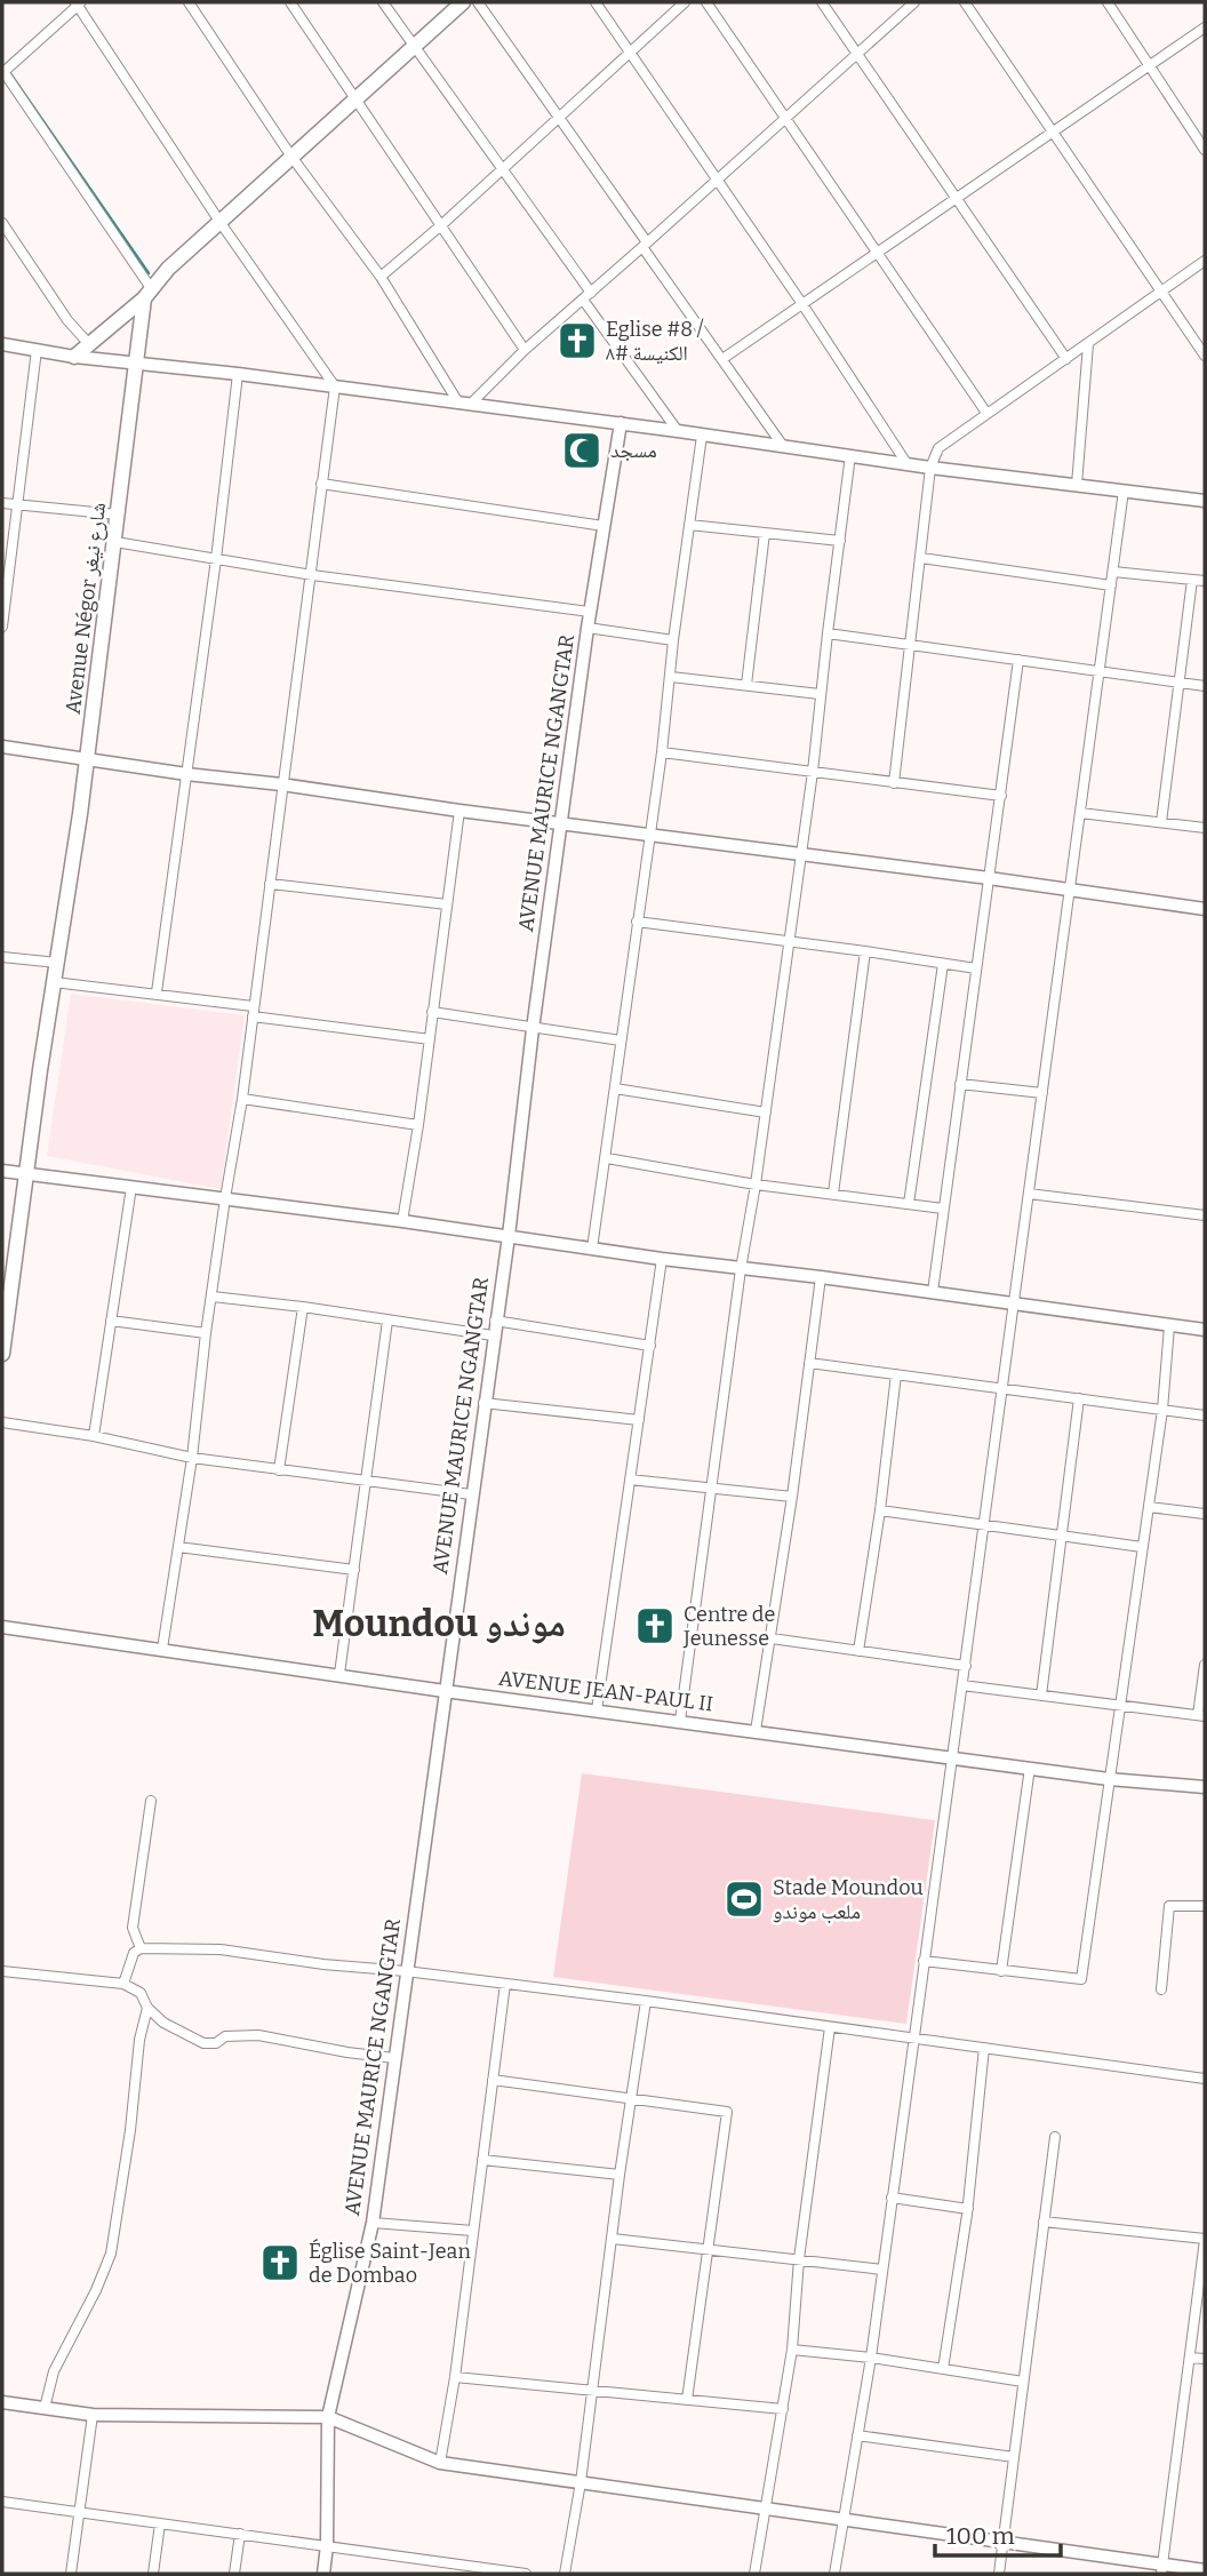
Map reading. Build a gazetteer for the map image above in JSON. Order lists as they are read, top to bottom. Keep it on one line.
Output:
{"streets":{"main road":["Avenue Négor شارع نيغر"],"street":["AVENUE MAURICE NGANGTAR","AVENUE JEAN-PAUL II"]},"crossings":[["AVENUE MAURICE NGANGTAR","AVENUE JEAN-PAUL II"]],"districts":["Moundou موندو"],"places":{"church":["Eglise #8 / الكنيسة #٨","Centre de Jeunesse","Église Saint-Jean de Dombao"],"mosque":["مسجد"],"sports":["Stade Moundou ملعب موندو"]},"scale_bar":"100 m"}
